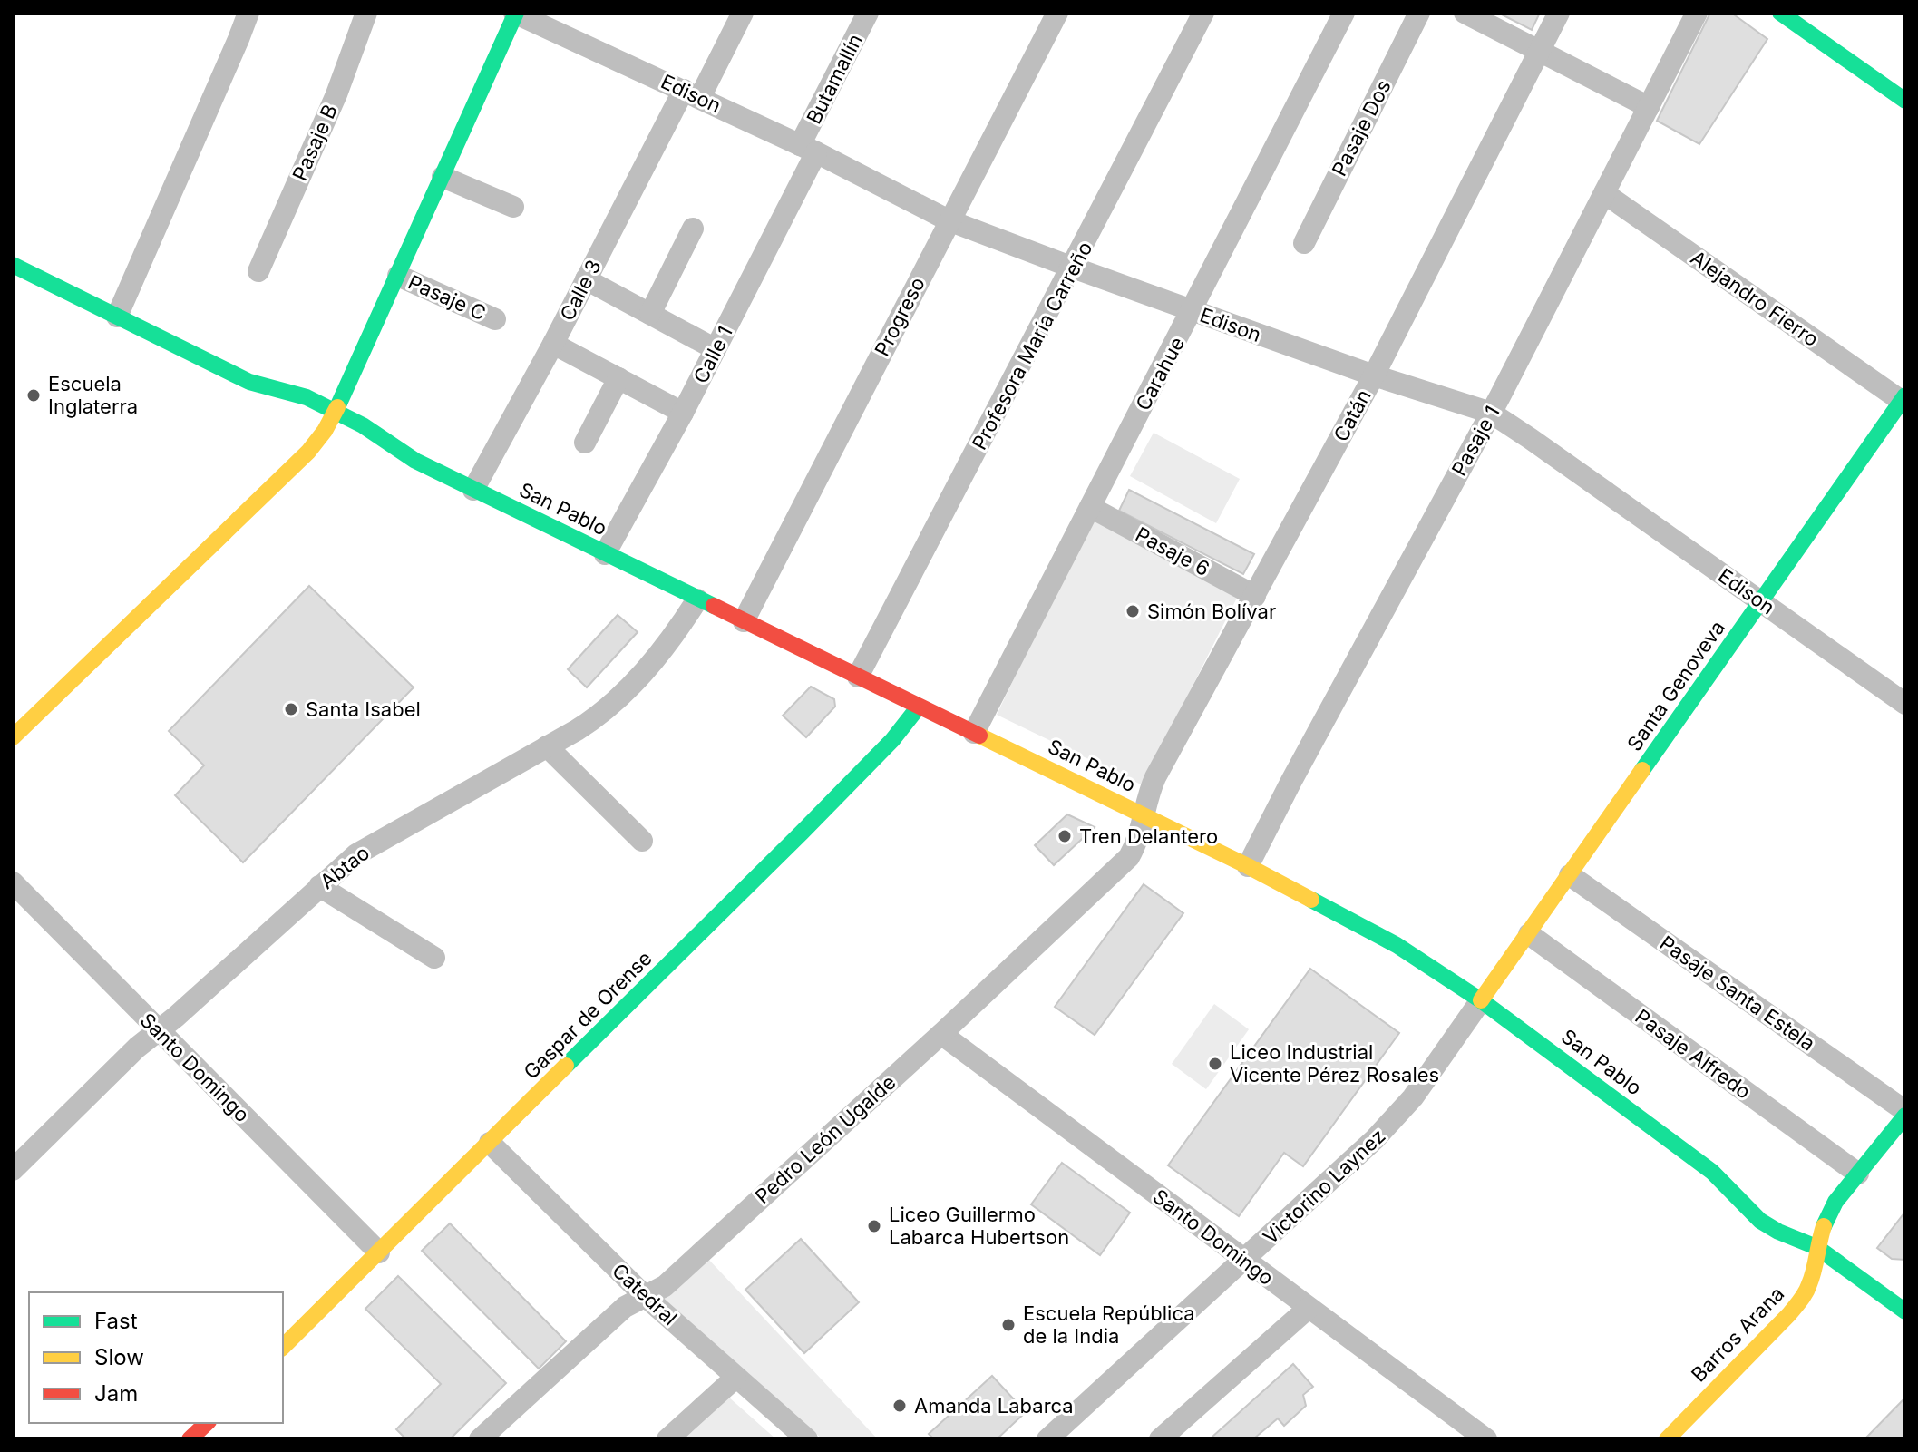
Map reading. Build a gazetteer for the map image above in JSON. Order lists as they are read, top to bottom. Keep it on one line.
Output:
{"streets":{"main road":["San Pablo","Santa Genoveva","Gaspar de Orense","Barros Arana"],"street":["Butamallín","Edison","Pasaje Dos","Pasaje B","Calle 3","Pasaje C","Alejandro Fierro","Progreso","Profesora María Carreño","Calle 1","Carahue","Catán","Pasaje 1","Pasaje 6","Abtao","Pasaje Santa Estela","Pasaje Alfredo","Santo Domingo","Pedro León Ugalde","Victorino Laynez","Catedral"]},"crossings":[["Butamallín","Edison"],["Butamallín","Calle 1"],["Edison","Calle 3"],["Edison","Progreso"],["Edison","Profesora María Carreño"],["Edison","Calle 1"],["Edison","Carahue"],["Edison","Catán"],["Edison","Pasaje 1"],["Edison","Santa Genoveva"],["Calle 3","San Pablo"],["Alejandro Fierro","Pasaje 1"],["Alejandro Fierro","Santa Genoveva"],["Progreso","San Pablo"],["Profesora María Carreño","San Pablo"],["Calle 1","San Pablo"],["Carahue","San Pablo"],["Carahue","Pasaje 6"],["Catán","San Pablo"],["Catán","Pasaje 6"],["Catán","Pedro León Ugalde"],["Pasaje 1","San Pablo"],["San Pablo","Santa Genoveva"],["San Pablo","Abtao"],["San Pablo","Gaspar de Orense"],["San Pablo","Pedro León Ugalde"],["San Pablo","Victorino Laynez"],["San Pablo","Barros Arana"],["Santa Genoveva","Pasaje Santa Estela"],["Santa Genoveva","Pasaje Alfredo"],["Santa Genoveva","Victorino Laynez"],["Abtao","Santo Domingo"],["Pasaje Santa Estela","Barros Arana"],["Gaspar de Orense","Santo Domingo"],["Gaspar de Orense","Catedral"],["Pasaje Alfredo","Barros Arana"],["Santo Domingo","Pedro León Ugalde"],["Santo Domingo","Victorino Laynez"],["Pedro León Ugalde","Catedral"]],"places":["Escuela Inglaterra","Simón Bolívar","Santa Isabel","Tren Delantero","Liceo Industrial Vicente Pérez Rosales","Liceo Guillermo Labarca Hubertson","Escuela República de la India","Amanda Labarca"],"legend":["Fast","Slow","Jam"]}
